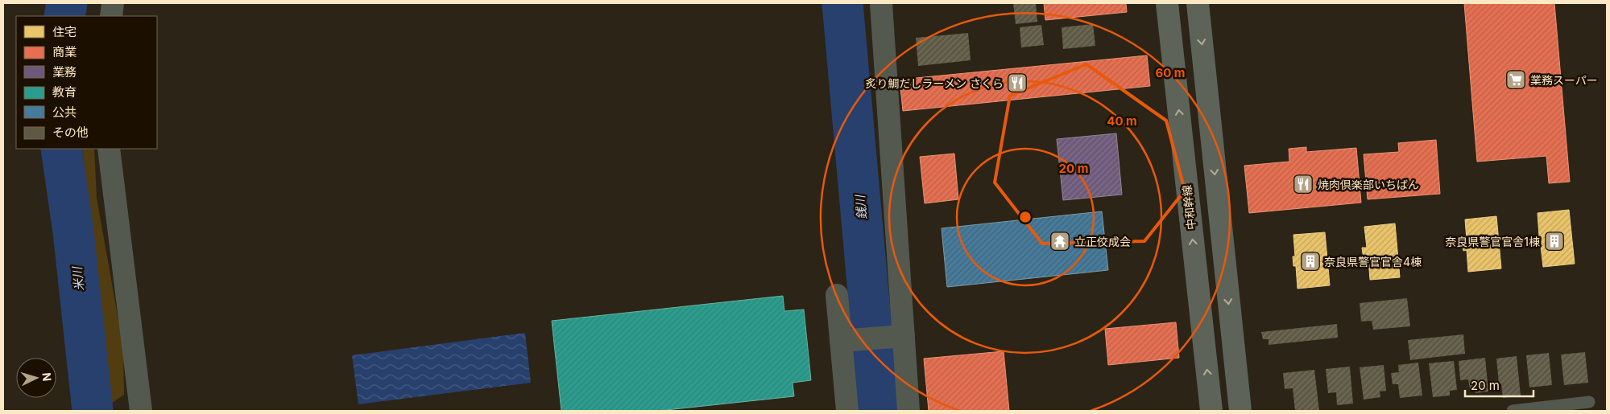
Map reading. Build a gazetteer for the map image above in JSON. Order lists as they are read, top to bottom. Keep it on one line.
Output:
{"streets":{"main road":["中和幹線"]},"water":["銭川","米川"],"places":{"supermarket":["業務スーパー"],"restaurant":["炙り鯛だしラーメン さくら","焼肉倶楽部いちばん"],"temple":["立正佼成会"],"building":["奈良県警官官舎1棟","奈良県警官官舎4棟"]},"legend":["住宅","商業","業務","教育","公共","その他"],"scale_bar":"20 m","north":"right","rings":["60 m","40 m","20 m"]}
